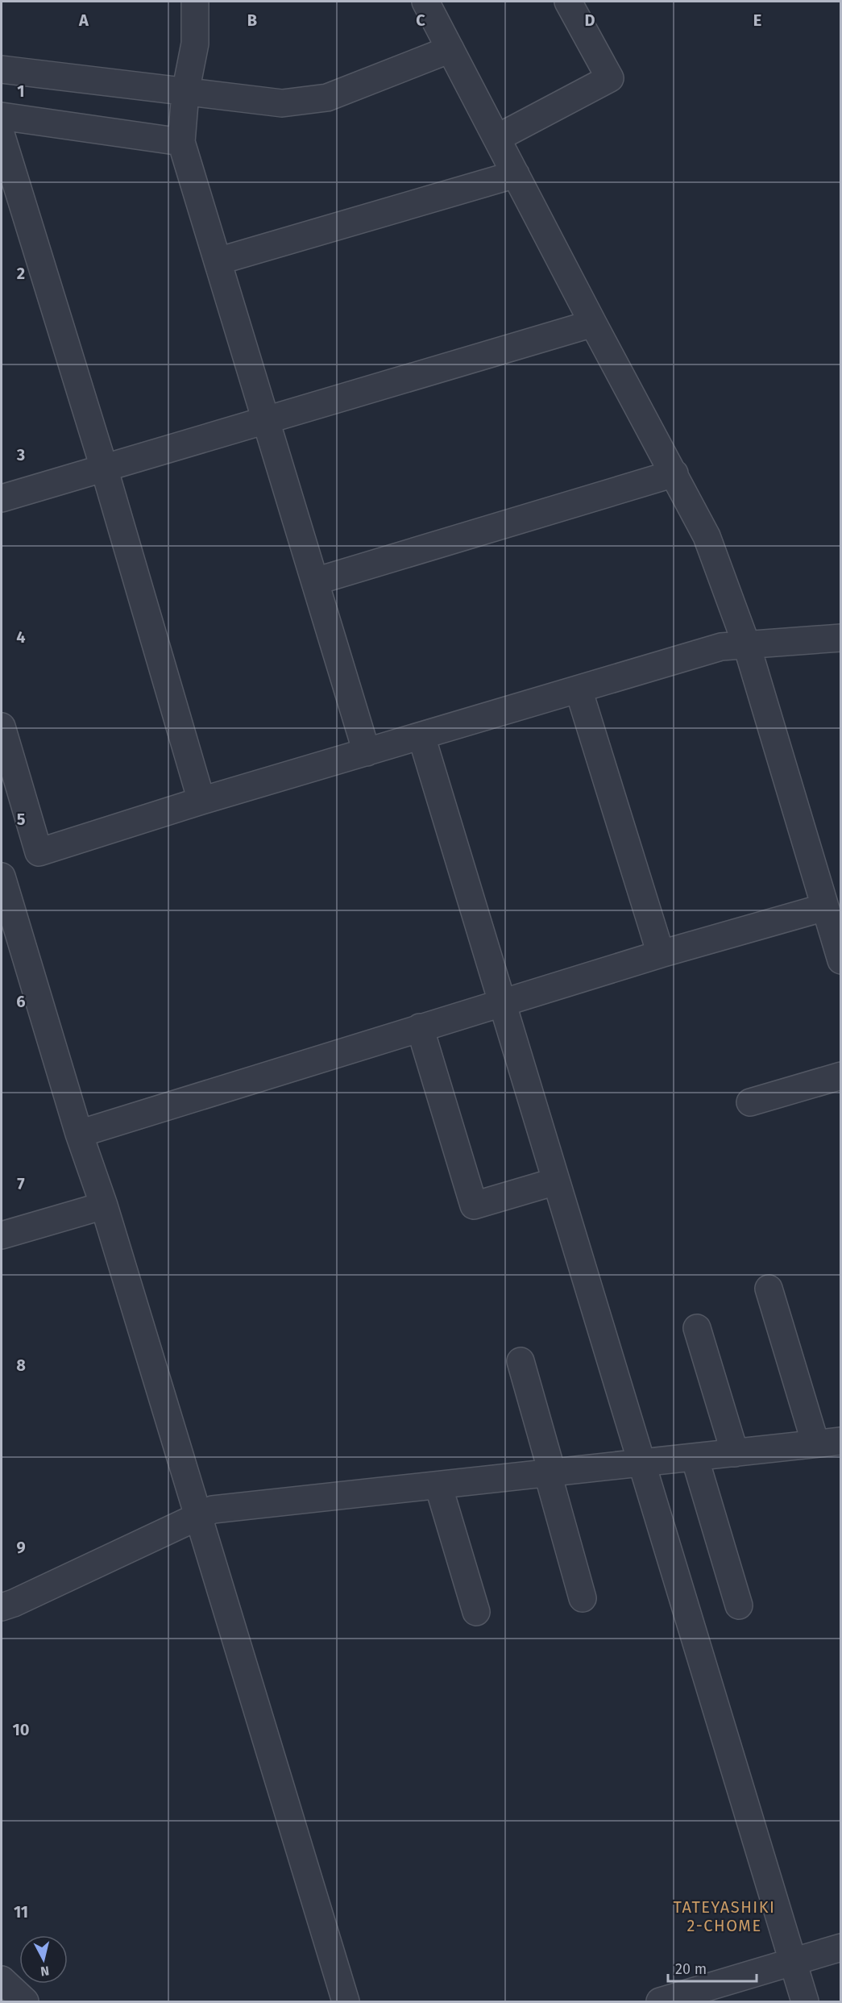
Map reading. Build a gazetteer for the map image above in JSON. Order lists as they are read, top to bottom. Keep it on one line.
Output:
{"districts":["TATEYASHIKI 2-CHOME"],"scale_bar":"20 m","north":"bottom","grid":{"columns":["A","B","C","D","E"],"rows":["1","2","3","4","5","6","7","8","9","10","11"]}}
